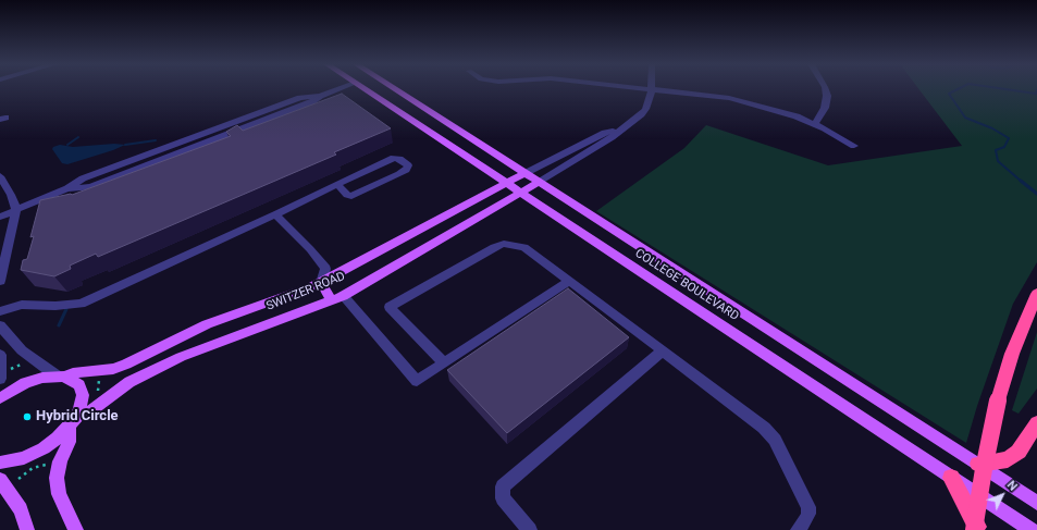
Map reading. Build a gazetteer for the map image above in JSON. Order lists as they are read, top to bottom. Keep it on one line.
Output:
{"streets":{"main road":["COLLEGE BOULEVARD","SWITZER ROAD"]},"crossings":[["COLLEGE BOULEVARD","SWITZER ROAD"]],"places":["Hybrid Circle"],"north":"top right"}
